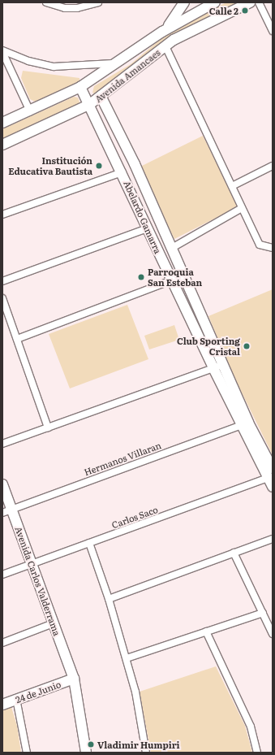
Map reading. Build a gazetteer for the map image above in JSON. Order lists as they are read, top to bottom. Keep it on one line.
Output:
{"streets":{"street":["Avenida Amancaes","Abelardo Gamarra","Hermanos Villaran","Carlos Saco","Avenida Carlos Valderrama","24 de Junio"]},"crossings":[["Avenida Amancaes","Abelardo Gamarra"],["Abelardo Gamarra","Hermanos Villaran"],["Abelardo Gamarra","Carlos Saco"],["Hermanos Villaran","Avenida Carlos Valderrama"],["Carlos Saco","Avenida Carlos Valderrama"],["Avenida Carlos Valderrama","24 de Junio"]],"places":["Calle 2","Institución Educativa Bautista","Parroquia San Esteban","Club Sporting Cristal","Vladimir Humpiri"]}
